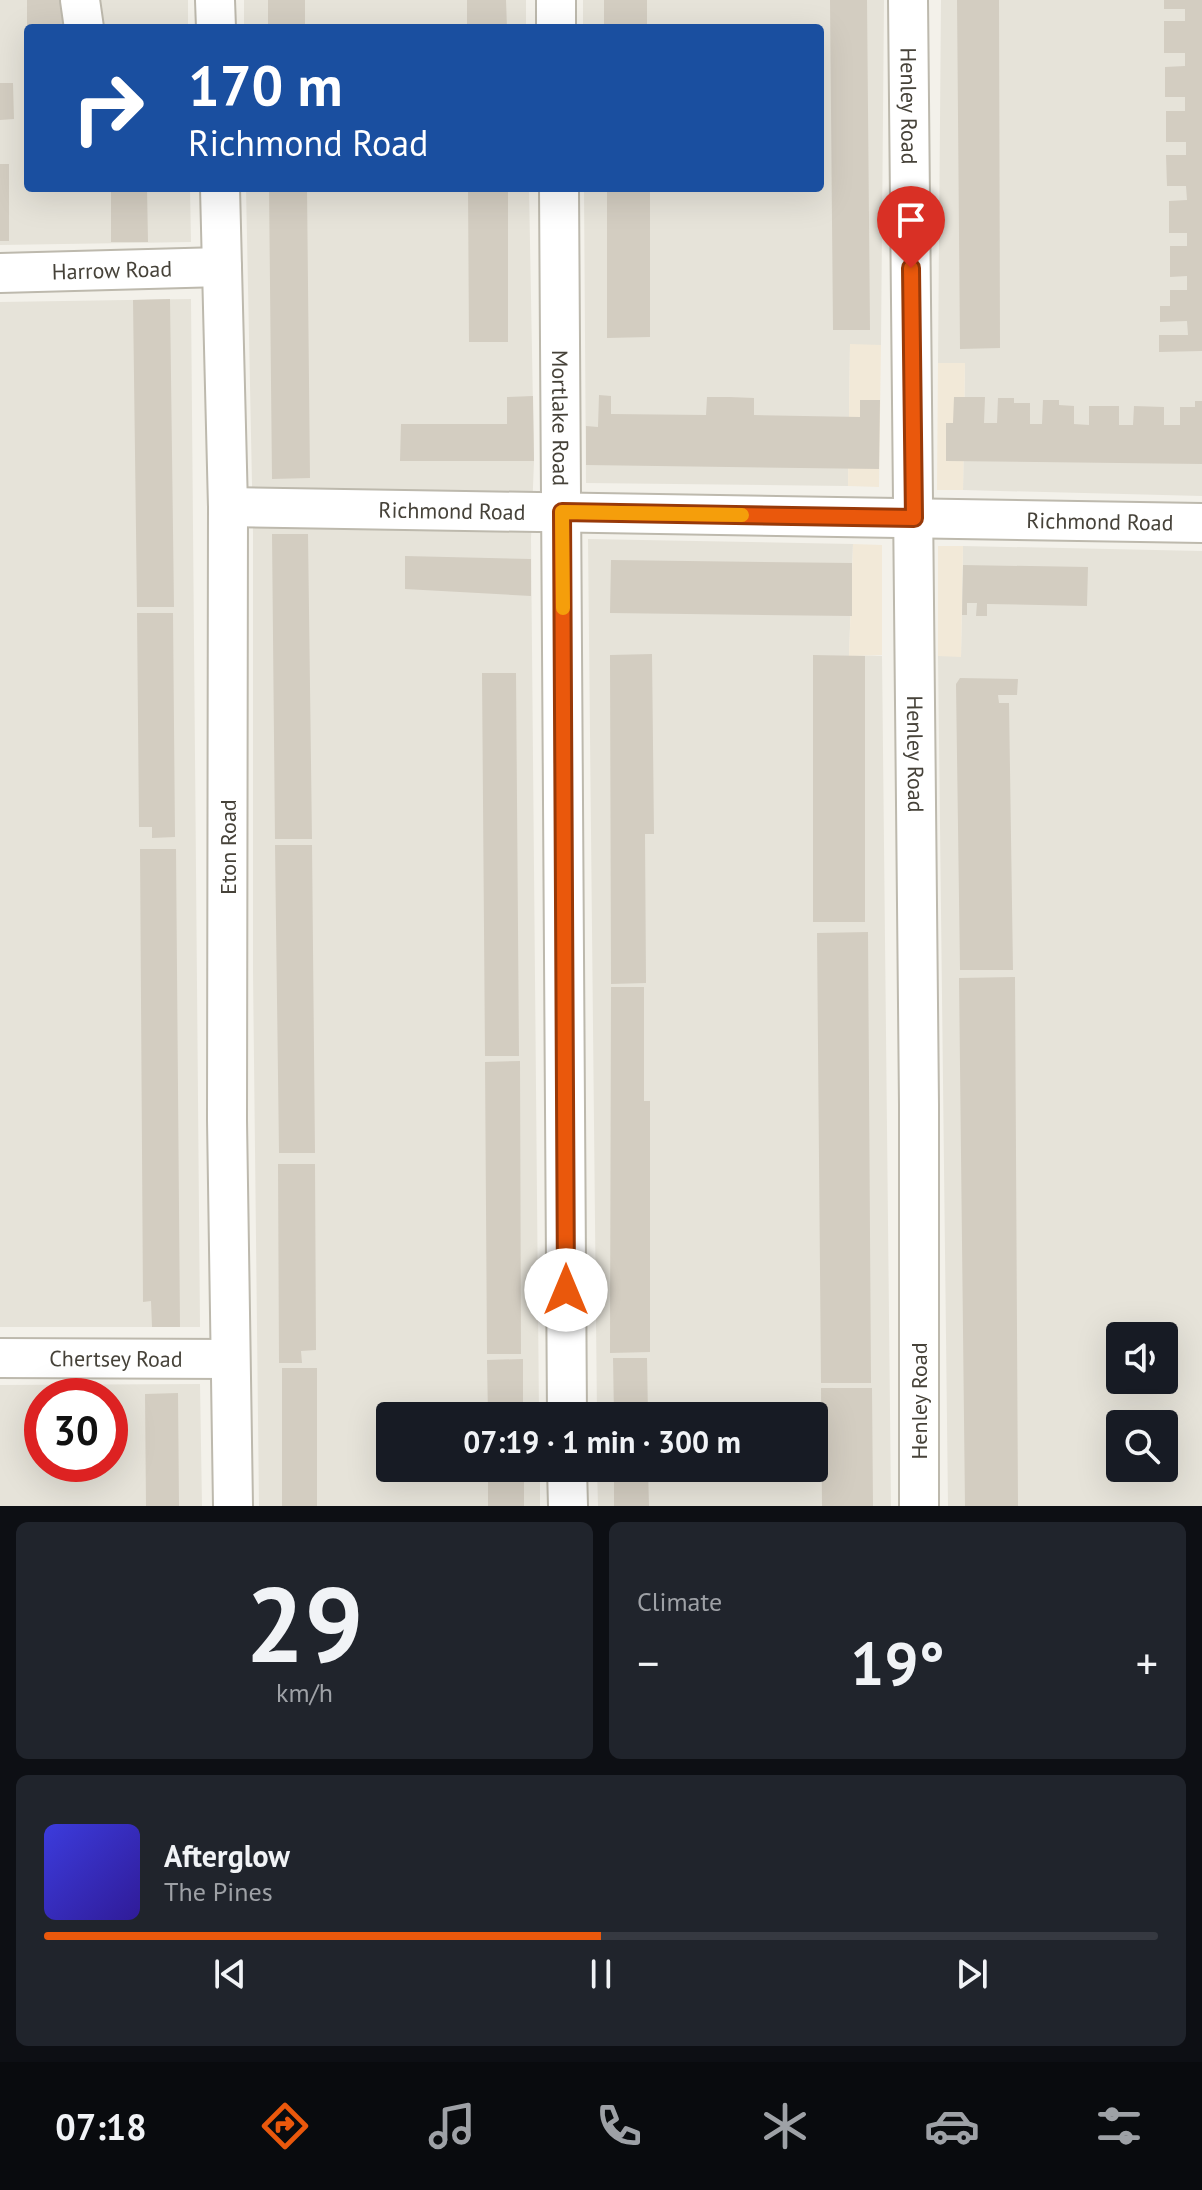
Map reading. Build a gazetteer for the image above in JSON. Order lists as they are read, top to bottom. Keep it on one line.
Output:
{"streets":{"street":["Henley Road","Harrow Road","Mortlake Road","Richmond Road","Eton Road","Chertsey Road"]},"crossings":[["Henley Road","Richmond Road"],["Harrow Road","Eton Road"],["Mortlake Road","Richmond Road"],["Richmond Road","Eton Road"],["Eton Road","Chertsey Road"]],"page":{"turn":["170 m","Richmond Road"],"limit":"30","trip":"07:19 · 1 min · 300 m","tile":[["29","km/h"],"Climate"],"heat":["−","19°","+"],"song":["Afterglow","The Pines"],"tabs":"07:18"}}
